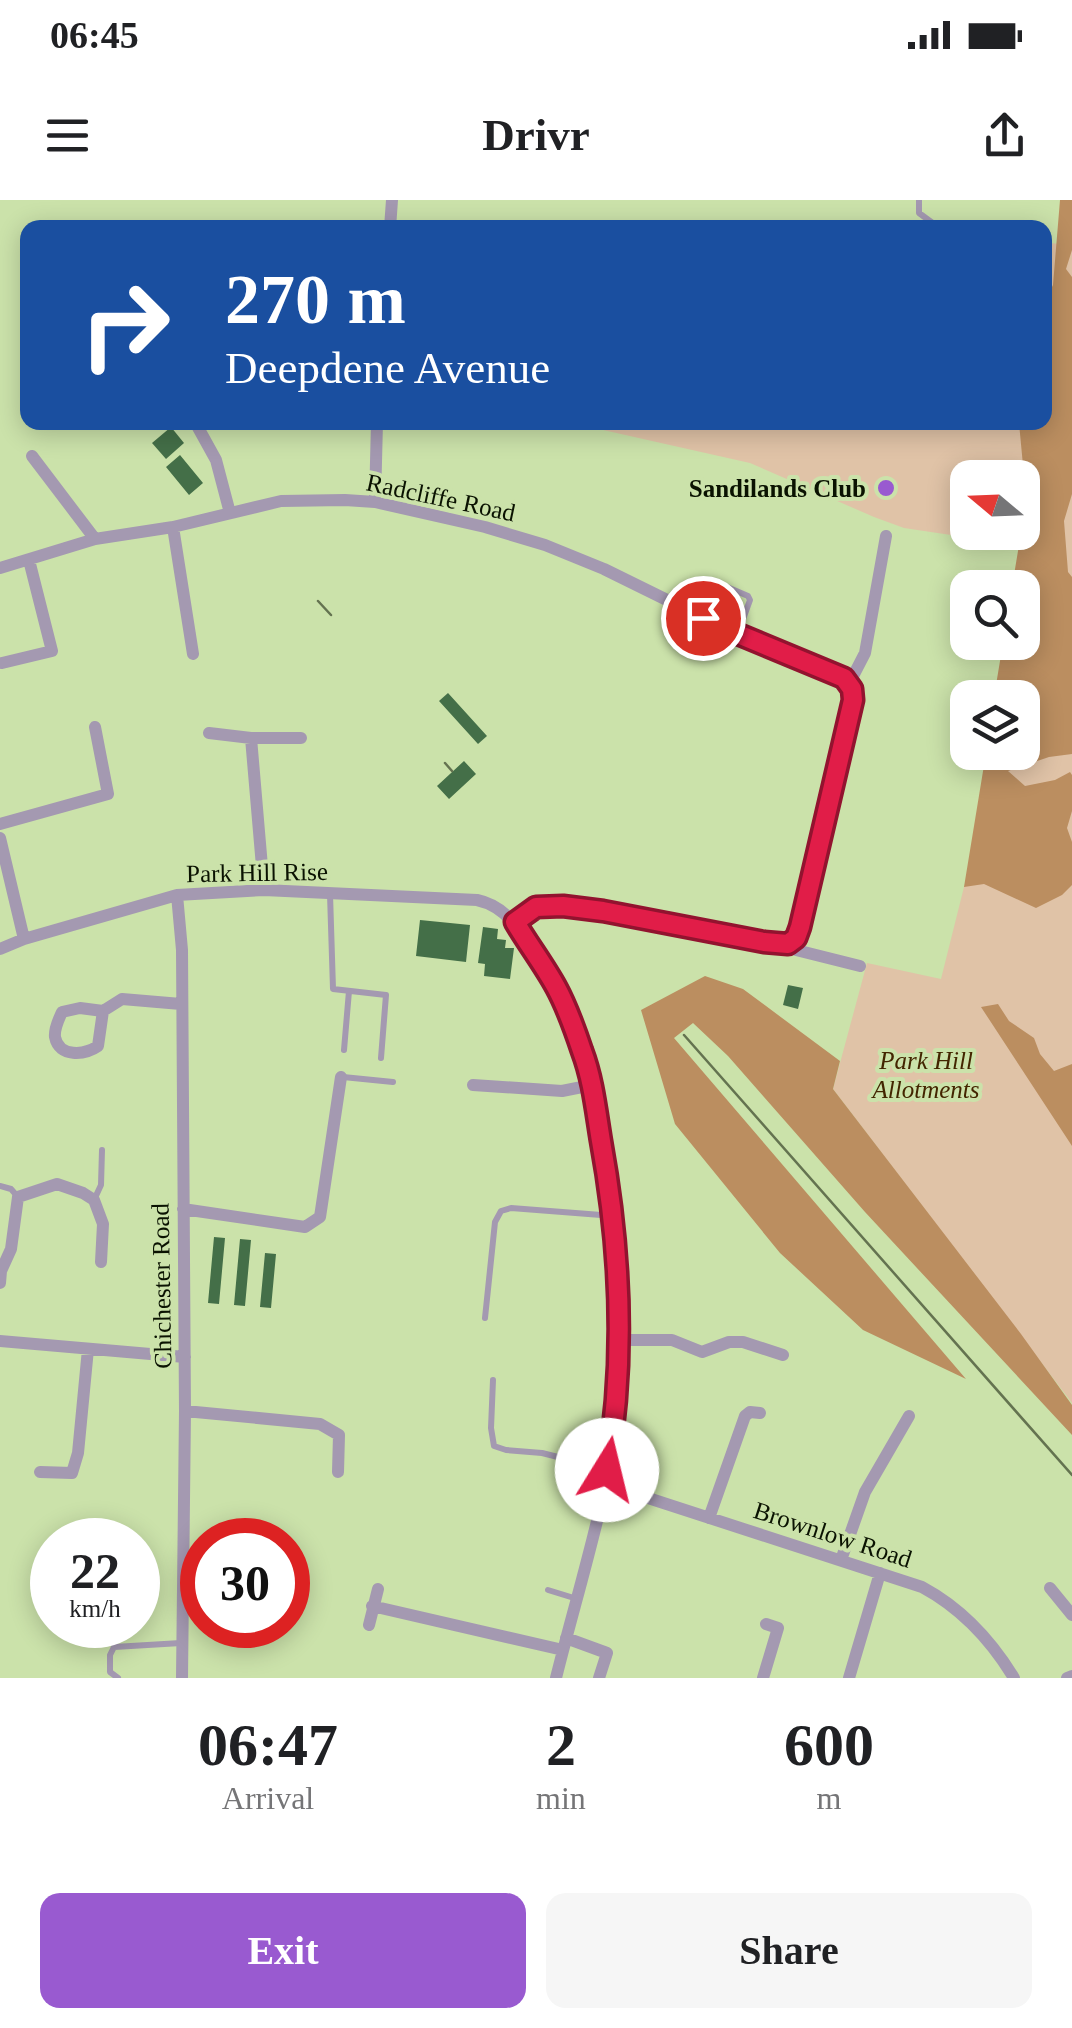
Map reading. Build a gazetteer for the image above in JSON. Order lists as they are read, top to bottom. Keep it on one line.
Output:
{"streets":{"street":["Radcliffe Road","Park Hill Rise","Chichester Road","Brownlow Road"]},"crossings":[["Park Hill Rise","Chichester Road"]],"parks":["Park Hill Allotments"],"places":["Sandilands Club"],"north":"left","page":{"status":"06:45","header":"Drivr","turn":["270 m","Deepdene Avenue"],"speed":"22 km/h","limit":"30","eta":["06:47","Arrival","2","min","600","m"],"buttons":["Exit","Share"]}}
